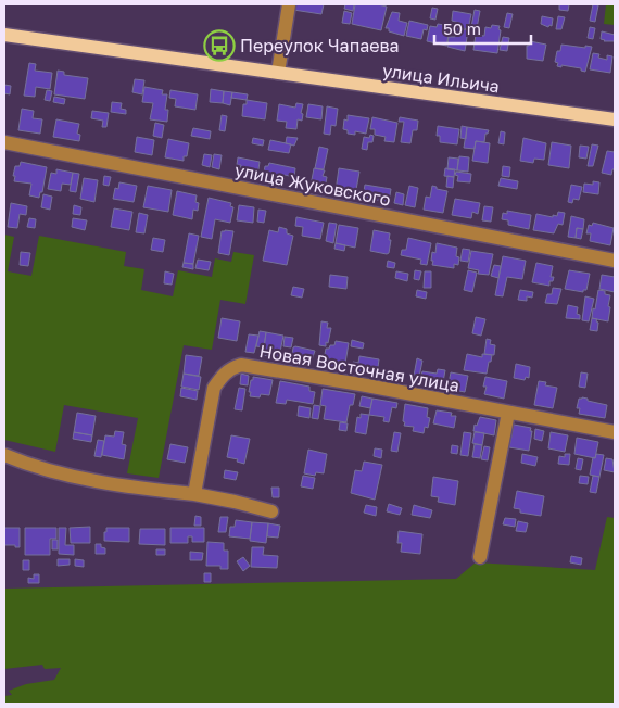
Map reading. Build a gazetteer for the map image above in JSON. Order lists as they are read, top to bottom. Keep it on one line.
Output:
{"streets":{"main road":["улица Ильича"],"street":["улица Жуковского","Новая Восточная улица"]},"places":{"bus stop":["Переулок Чапаева"]},"scale_bar":"50 m"}
